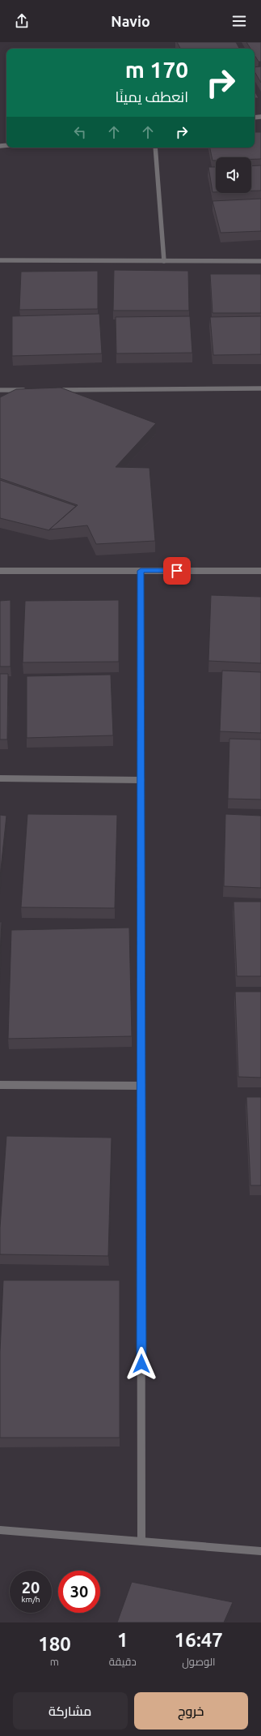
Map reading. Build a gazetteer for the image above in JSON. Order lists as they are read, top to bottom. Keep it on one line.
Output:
{"page":{"header":"Navio","turn":["170 m","انعطف يمينًا"],"speed":"20 km/h","limit":"30","eta":["16:47","الوصول","1","دقيقة","180","m"],"buttons":["خروج","مشاركة"]}}
